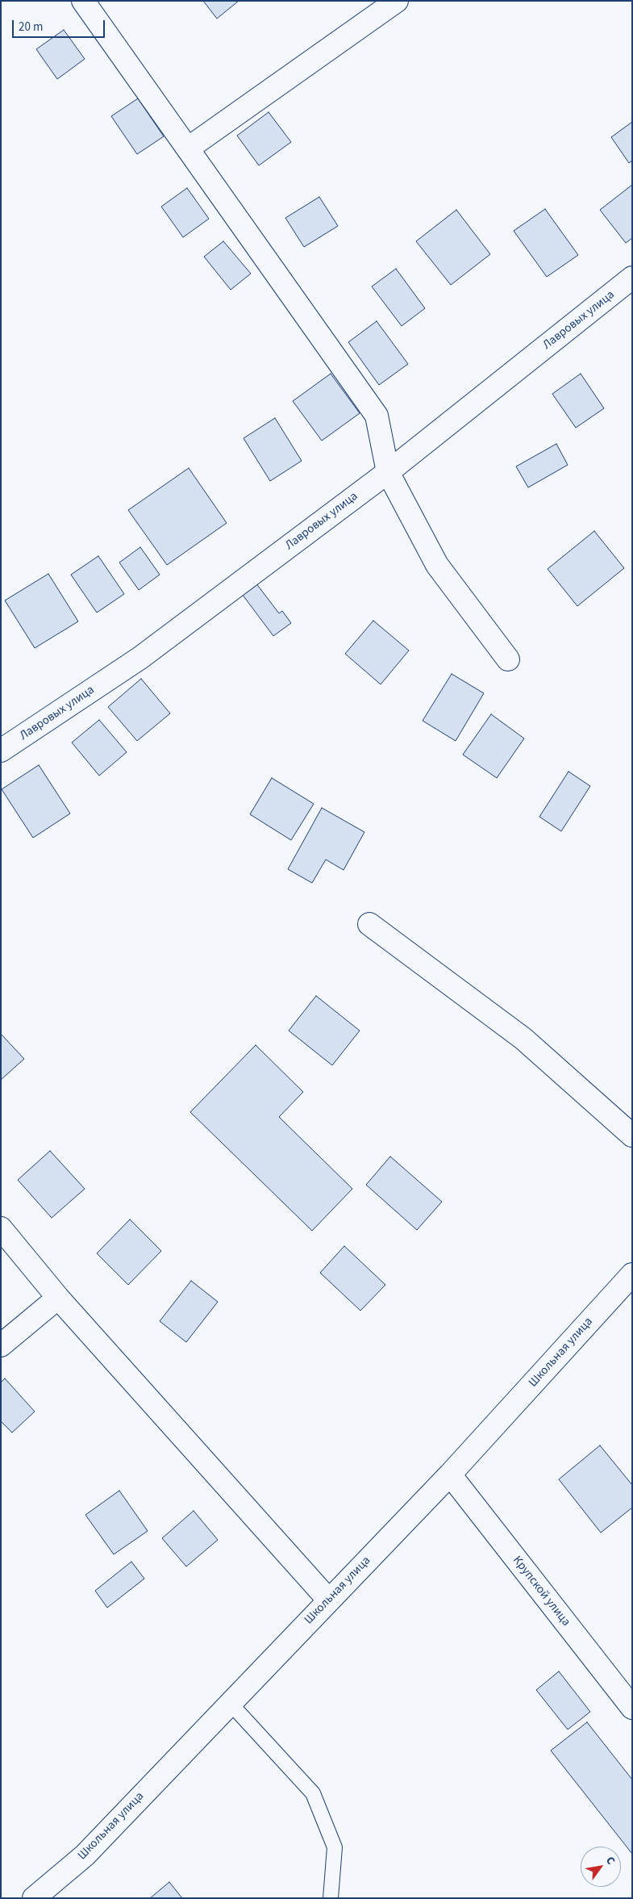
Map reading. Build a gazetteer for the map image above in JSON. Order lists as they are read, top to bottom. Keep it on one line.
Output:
{"streets":{"street":["Лавровых улица","Школьная улица","Крупской улица"]},"crossings":[["Школьная улица","Крупской улица"]],"scale_bar":"20 m","north":"top right"}
